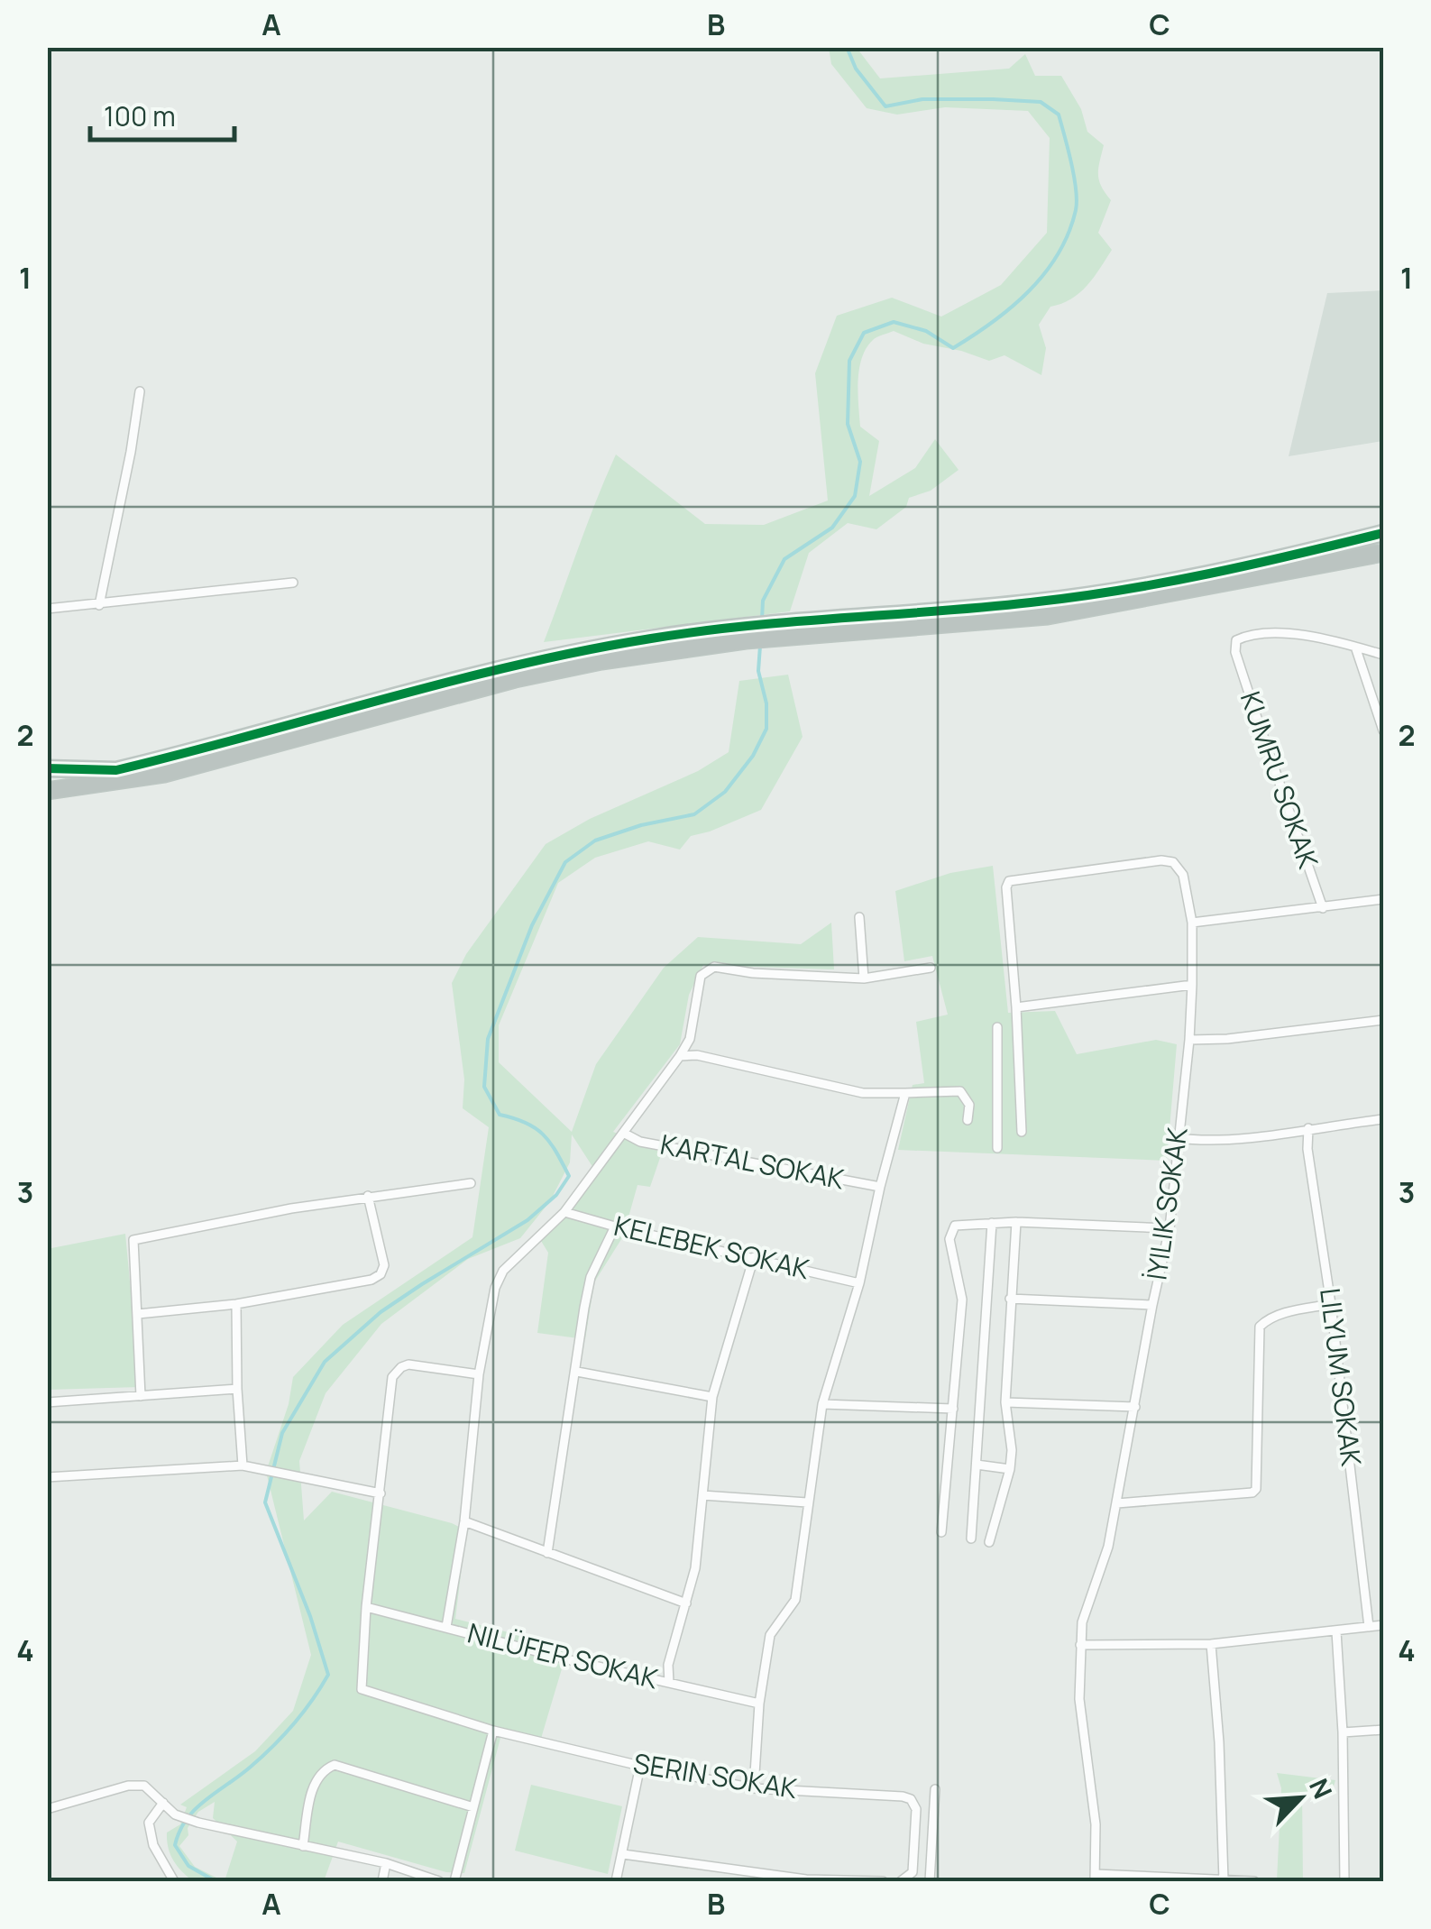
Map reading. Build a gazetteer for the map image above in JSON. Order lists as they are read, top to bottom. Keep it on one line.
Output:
{"streets":{"street":["KUMRU SOKAK","KARTAL SOKAK","İYILIK SOKAK","KELEBEK SOKAK","LILYUM SOKAK","NILÜFER SOKAK","SERIN SOKAK"]},"crossings":[["NILÜFER SOKAK","SERIN SOKAK"]],"scale_bar":"100 m","north":"top right","grid":{"columns":["A","B","C"],"rows":["1","2","3","4"]}}
